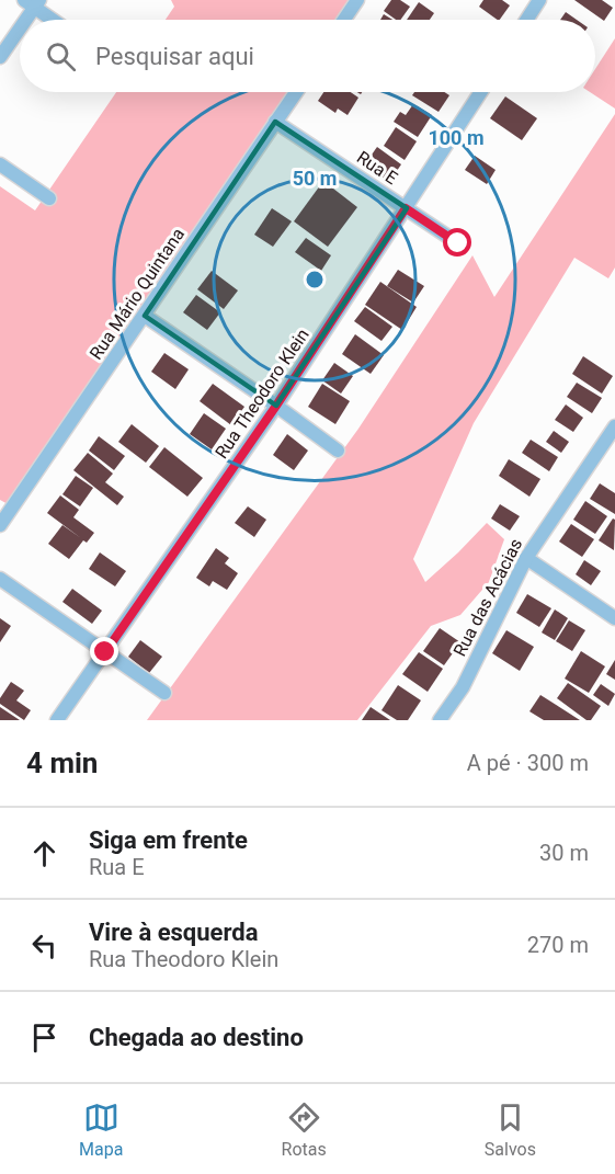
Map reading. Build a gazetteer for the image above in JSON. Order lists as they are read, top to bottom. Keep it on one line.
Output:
{"streets":{"street":["Rua E","Rua Mário Quintana","Rua Theodoro Klein","Rua das Acácias"]},"crossings":[["Rua E","Rua Mário Quintana"],["Rua E","Rua Theodoro Klein"]],"page":{"search":"Pesquisar aqui","heading":["4 min","A pé · 300 m"],"list":[["Siga em frente","Rua E","30 m"],["Vire à esquerda","Rua Theodoro Klein","270 m"],"Chegada ao destino"],"nav":["Mapa","Rotas","Salvos"]},"rings":["100 m","50 m"]}
